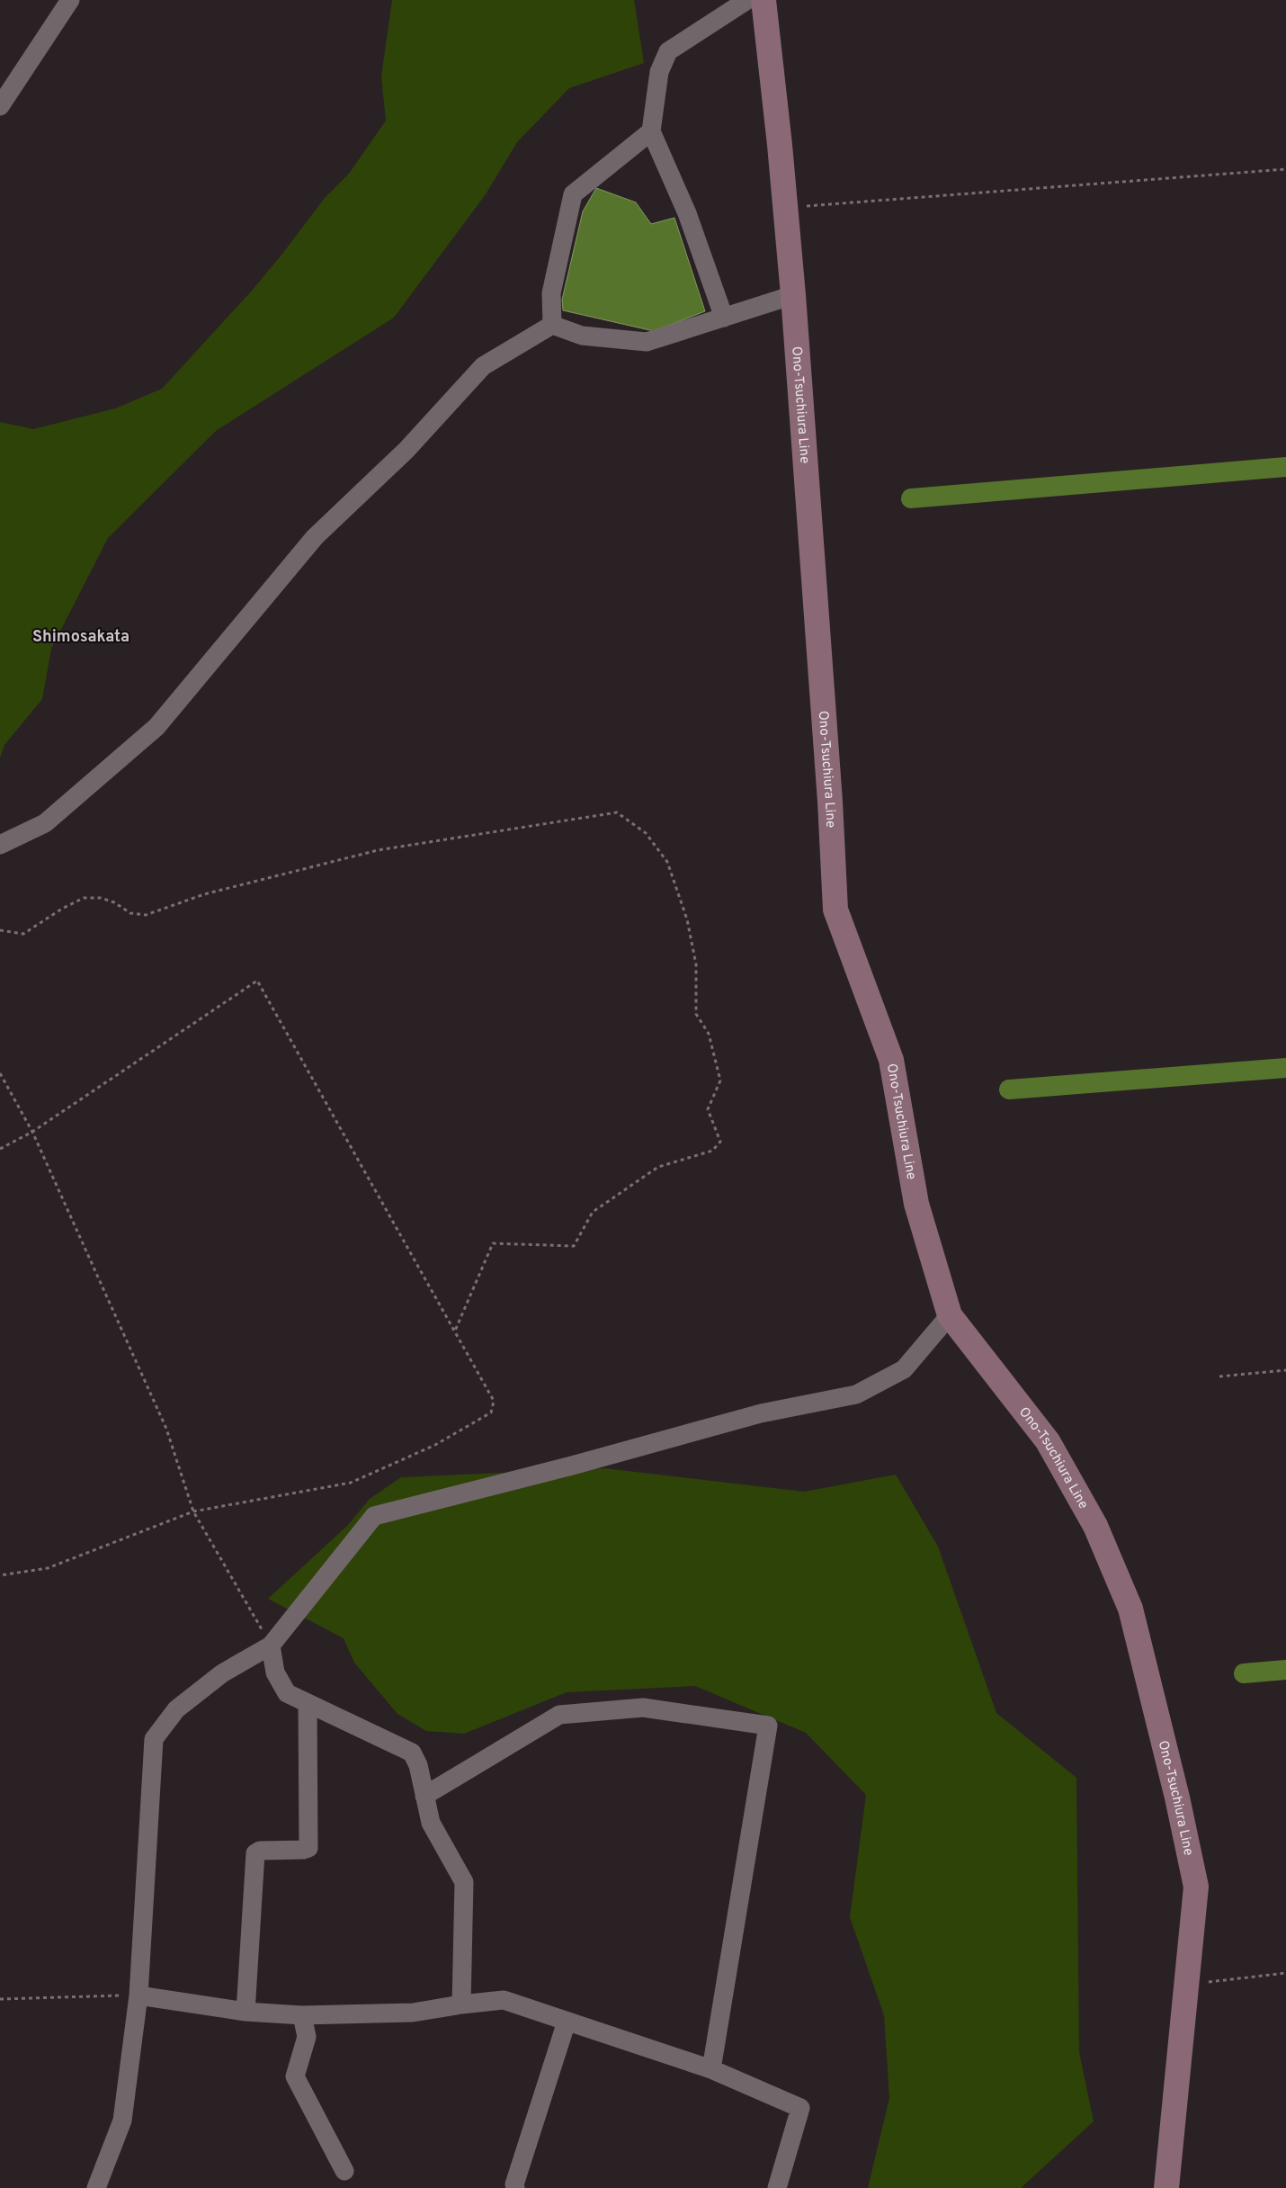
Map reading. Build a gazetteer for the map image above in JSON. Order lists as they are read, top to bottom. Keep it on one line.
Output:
{"streets":{"main road":["Ono-Tsuchiura Line"]},"districts":["Shimosakata"]}
